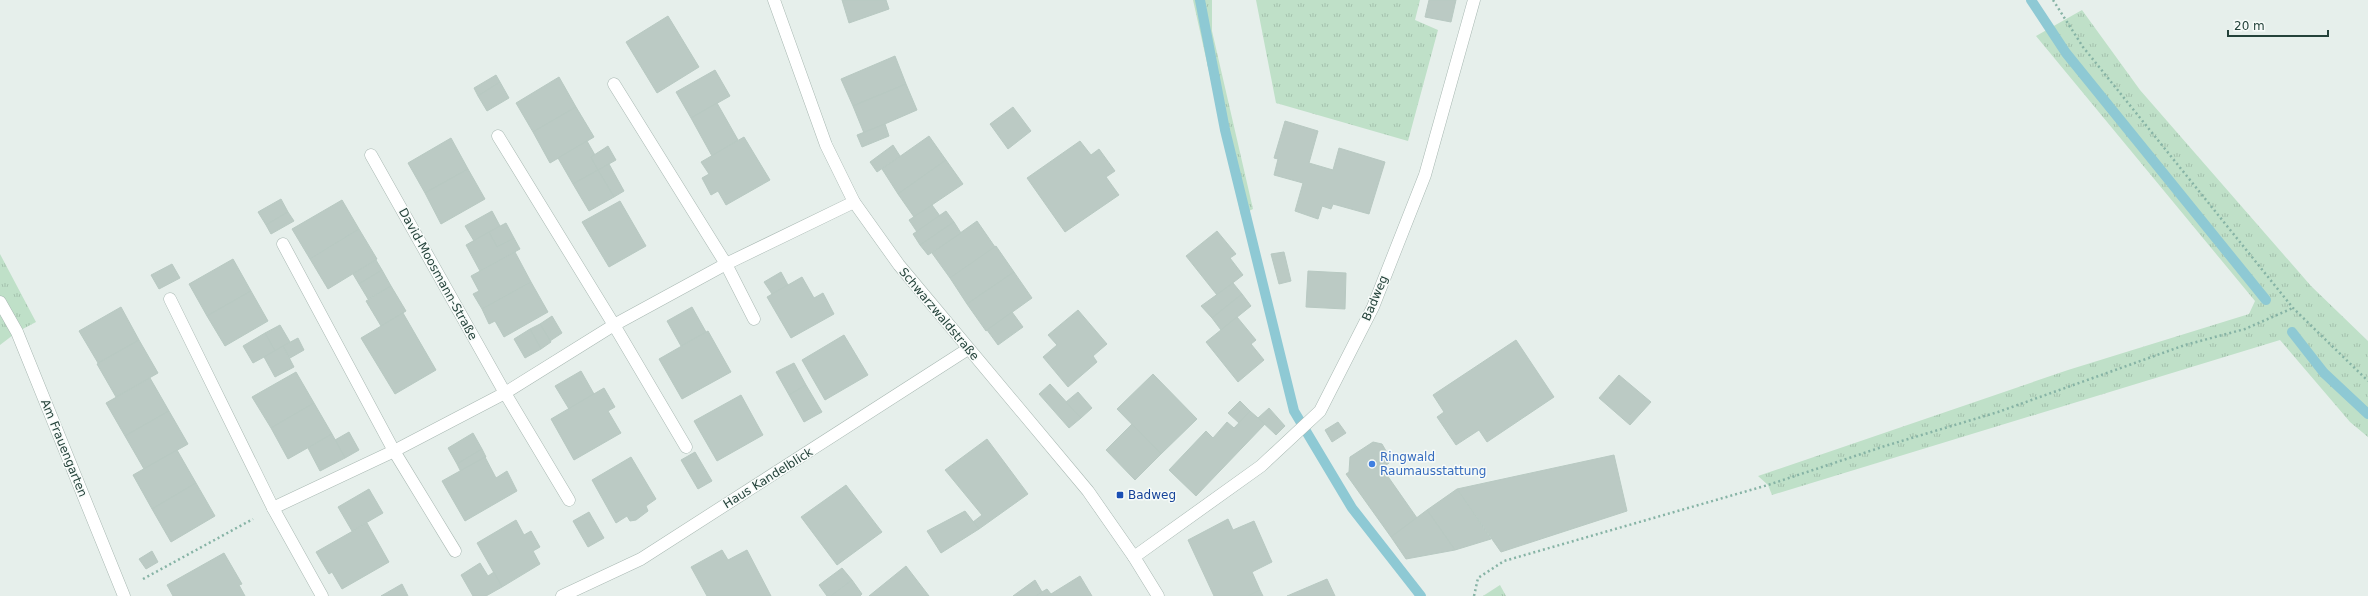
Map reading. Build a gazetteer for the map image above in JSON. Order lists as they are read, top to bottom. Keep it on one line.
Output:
{"streets":{"street":["David-Moosmann-Straße","Badweg","Schwarzwaldstraße","Am Frauengarten","Haus Kandelblick"]},"crossings":[["Badweg","Schwarzwaldstraße"],["Schwarzwaldstraße","Haus Kandelblick"]],"places":{"other":["Ringwald Raumausstattung"],"transit":["Badweg"]},"scale_bar":"20 m"}
